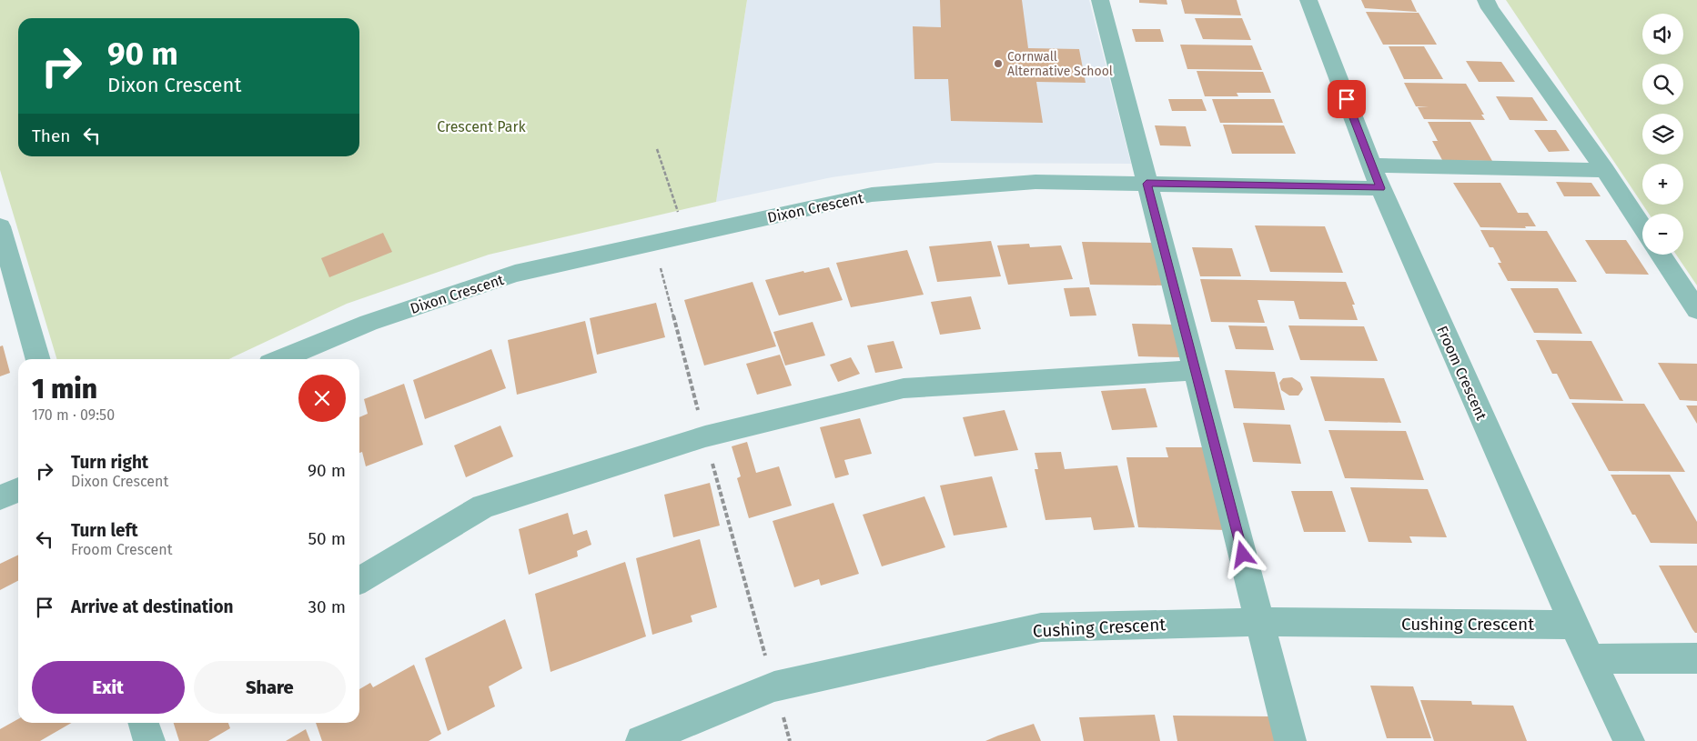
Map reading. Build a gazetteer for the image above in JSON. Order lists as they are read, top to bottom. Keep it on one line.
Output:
{"streets":{"street":["Dixon Crescent","Froom Crescent","Cushing Crescent"]},"crossings":[["Dixon Crescent","Froom Crescent"],["Froom Crescent","Cushing Crescent"]],"parks":["Crescent Park"],"places":["Cornwall Alternative School"],"page":{"map_buttons":["+","−"],"turn":["90 m","Dixon Crescent"],"then":"Then","heading":["1 min","170 m · 09:50"],"list":[{"name":"Turn right","note":"Dixon Crescent","value":"90 m"},{"name":"Turn left","note":"Froom Crescent","value":"50 m"},{"name":"Arrive at destination","value":"30 m"}],"buttons":["Exit","Share"]}}
